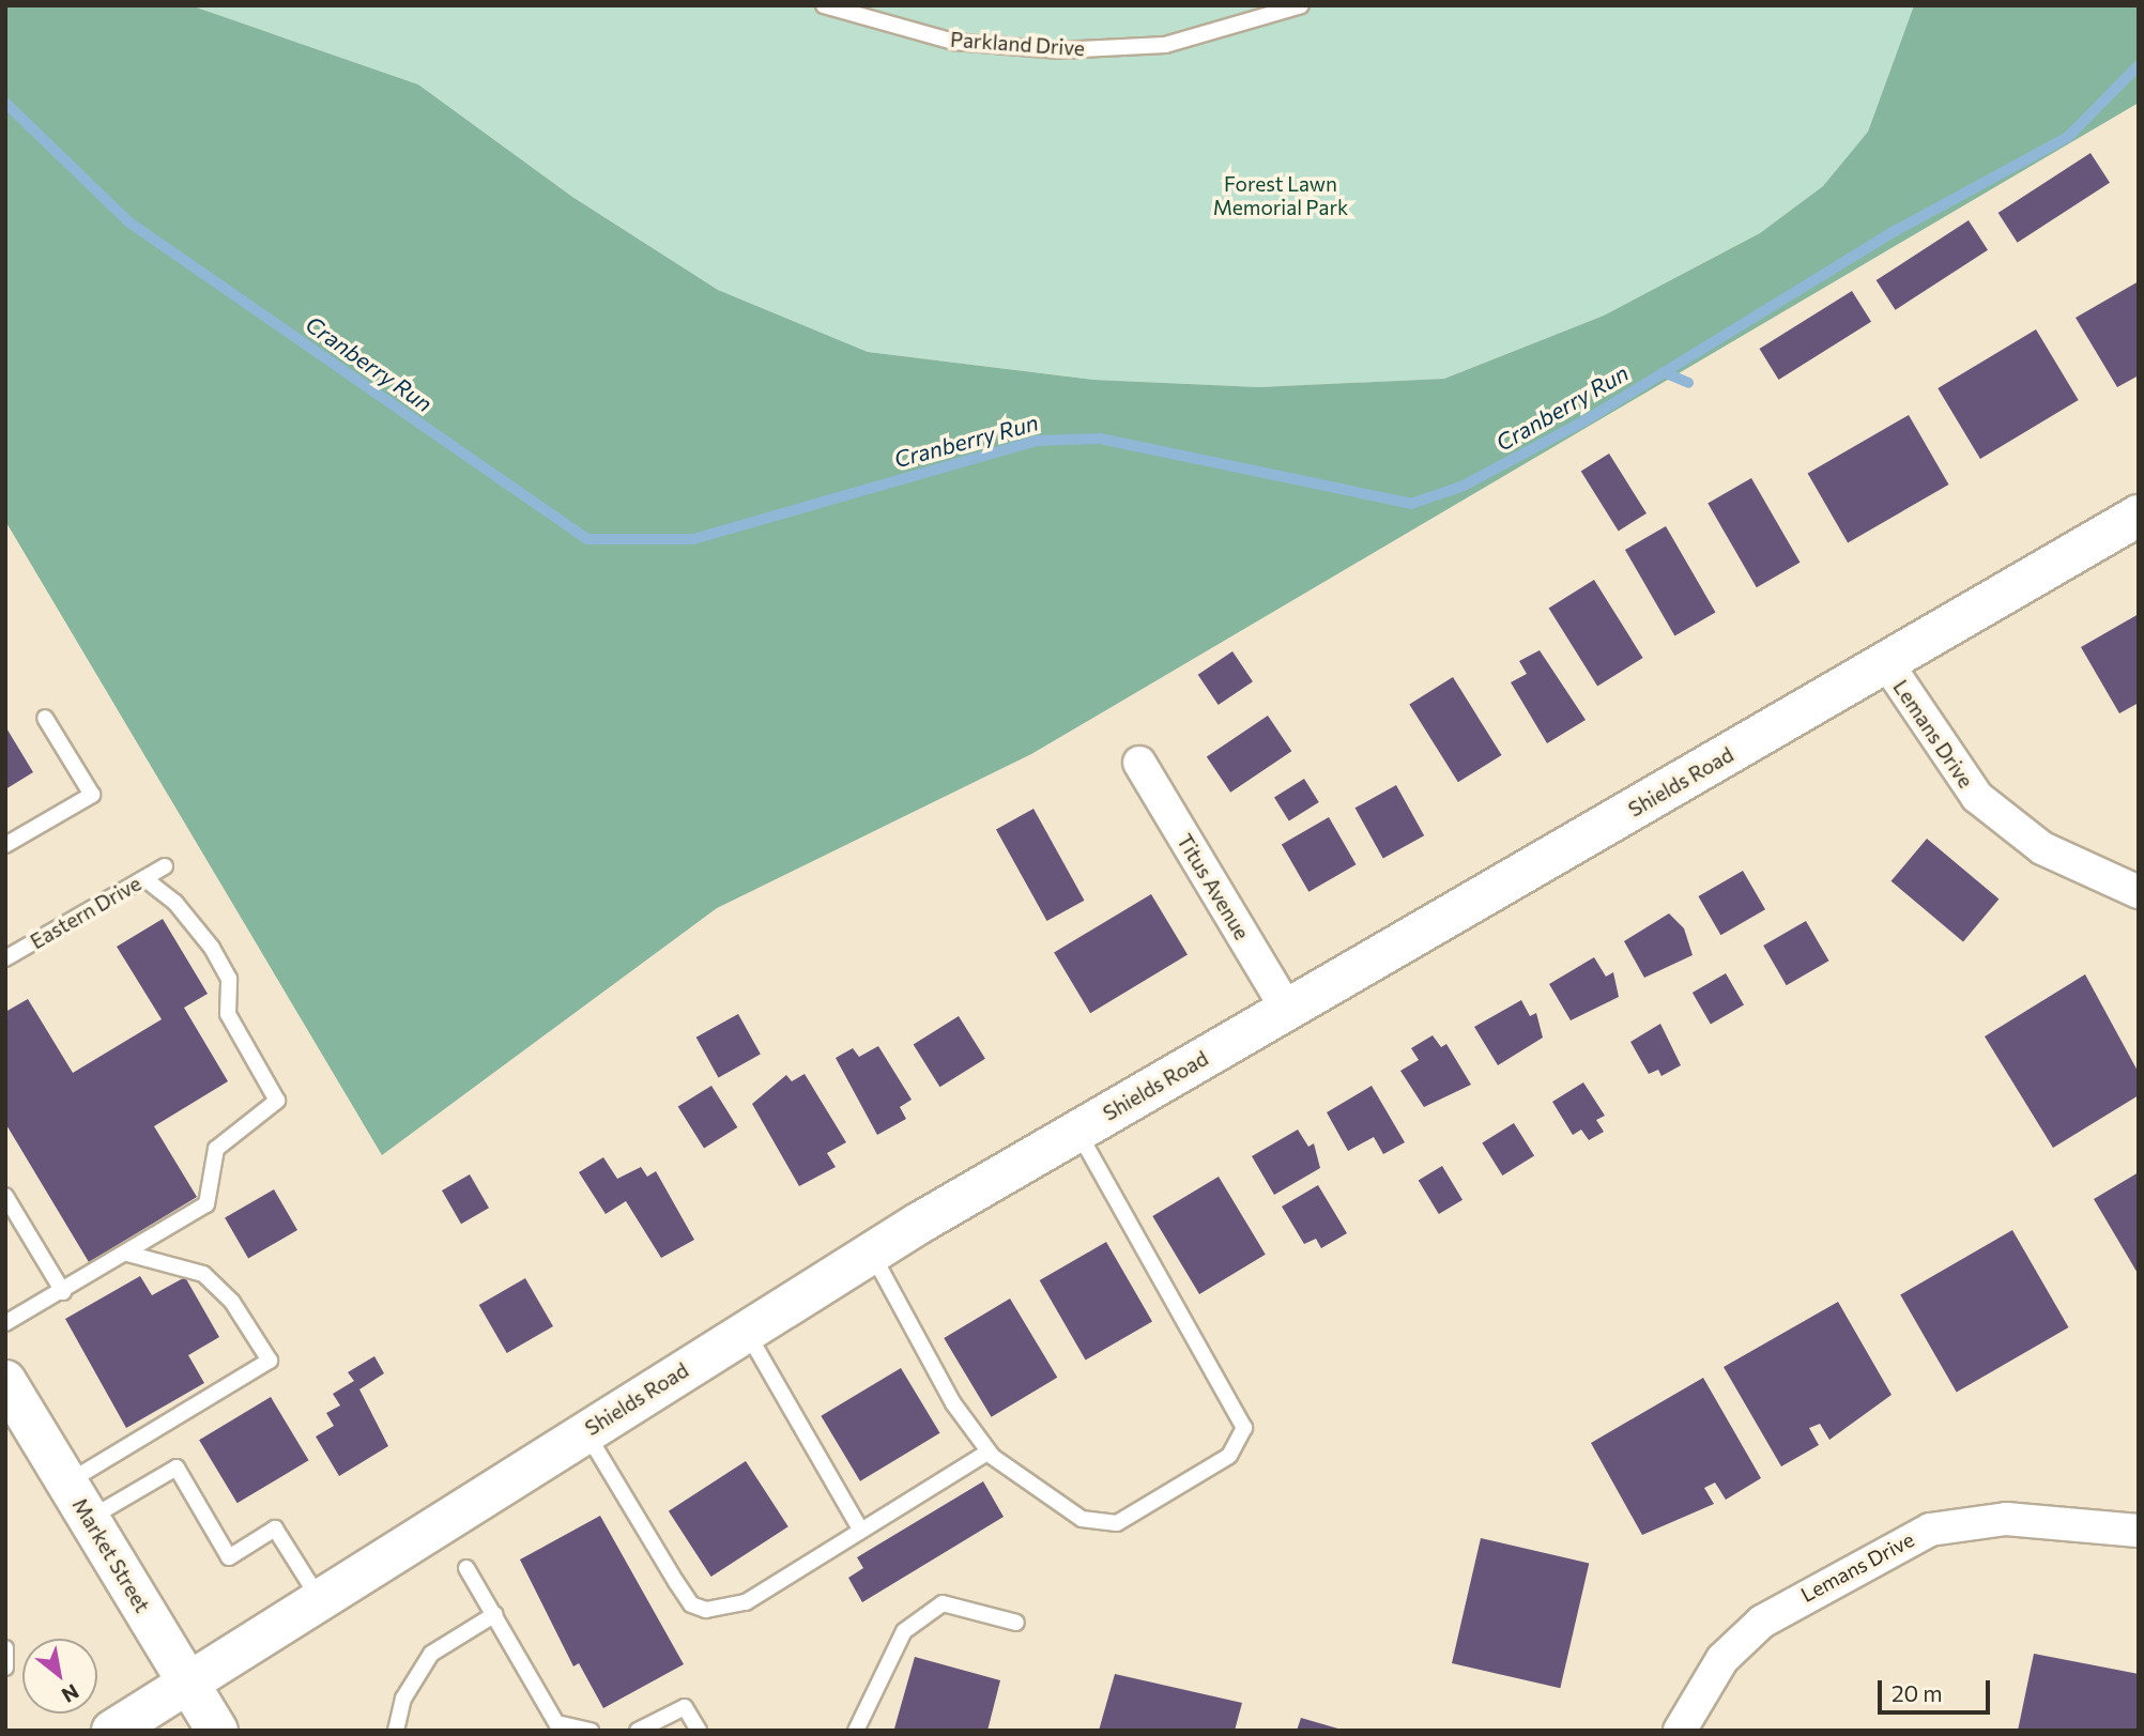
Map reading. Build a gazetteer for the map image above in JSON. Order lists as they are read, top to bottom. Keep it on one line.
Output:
{"streets":{"main road":["Shields Road","Market Street"],"street":["Lemans Drive","Titus Avenue"],"lane":["Parkland Drive","Eastern Drive"]},"crossings":[["Lemans Drive","Shields Road"],["Shields Road","Titus Avenue"],["Shields Road","Market Street"]],"water":["Cranberry Run"],"parks":["Forest Lawn Memorial Park"],"scale_bar":"20 m","north":"bottom right"}
